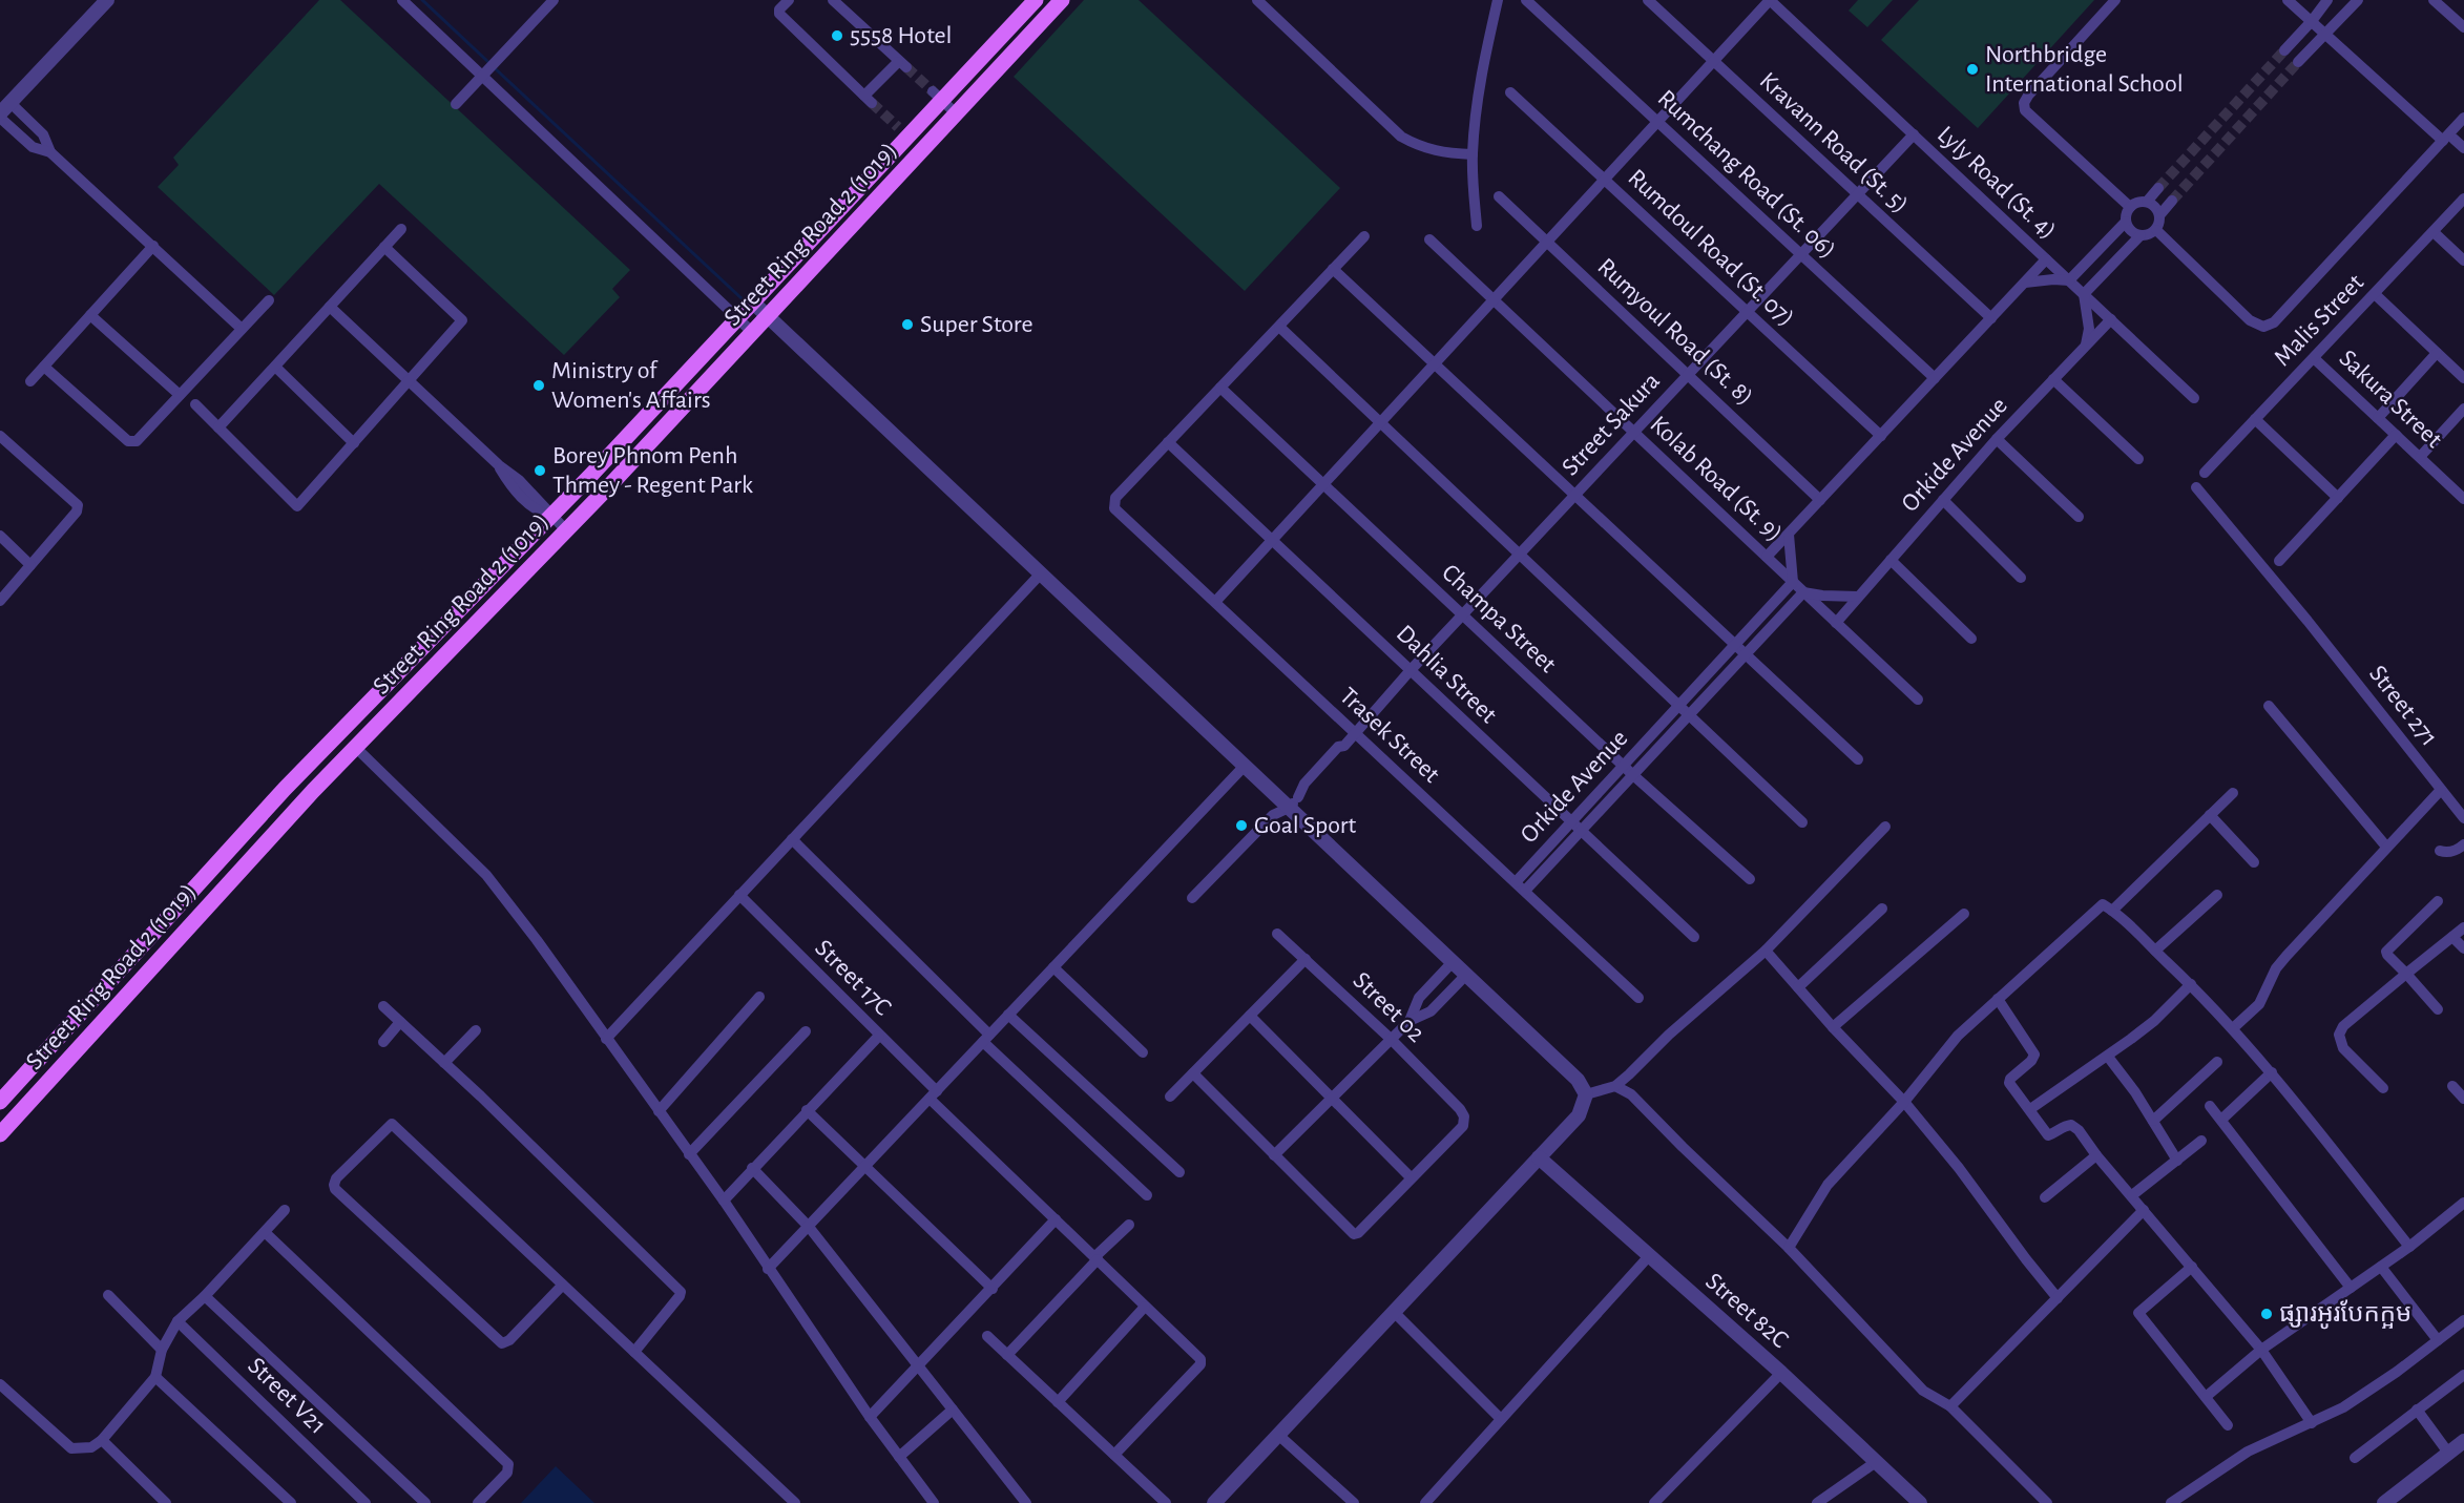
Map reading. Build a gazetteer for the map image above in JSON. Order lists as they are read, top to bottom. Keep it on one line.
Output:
{"streets":{"main road":["Street Ring Road 2 (1019)"],"street":["Kravann Road (St. 5)","Rumchang Road (St. 06)","Lyly Road (St. 4)","Rumdoul Road (St. 07)","Malis Street","Rumyoul Road (St. 8)","Sakura Street","Street Sakura","Orkide Avenue","Kolab Road (St. 9)","Champa Street","Dahlia Street","Street 271","Trasek Street","Street 17C","Street 02","Street 82C","Street V21"]},"crossings":[["Kravann Road (St. 5)","Street Sakura"],["Rumchang Road (St. 06)","Street Sakura"],["Lyly Road (St. 4)","Street Sakura"],["Lyly Road (St. 4)","Orkide Avenue"],["Rumdoul Road (St. 07)","Street Sakura"],["Malis Street","Sakura Street"],["Rumyoul Road (St. 8)","Street Sakura"],["Street Sakura","Kolab Road (St. 9)"],["Street Sakura","Champa Street"],["Street Sakura","Dahlia Street"],["Street Sakura","Trasek Street"],["Orkide Avenue","Kolab Road (St. 9)"],["Orkide Avenue","Champa Street"],["Orkide Avenue","Dahlia Street"],["Orkide Avenue","Trasek Street"],["Dahlia Street","Trasek Street"]],"places":["5558 Hotel","Northbridge International School","Super Store","Ministry of Women's Affairs","Borey Phnom Penh Thmey - Regent Park","Goal Sport","ផ្សារអូរបែកក្អម"]}
